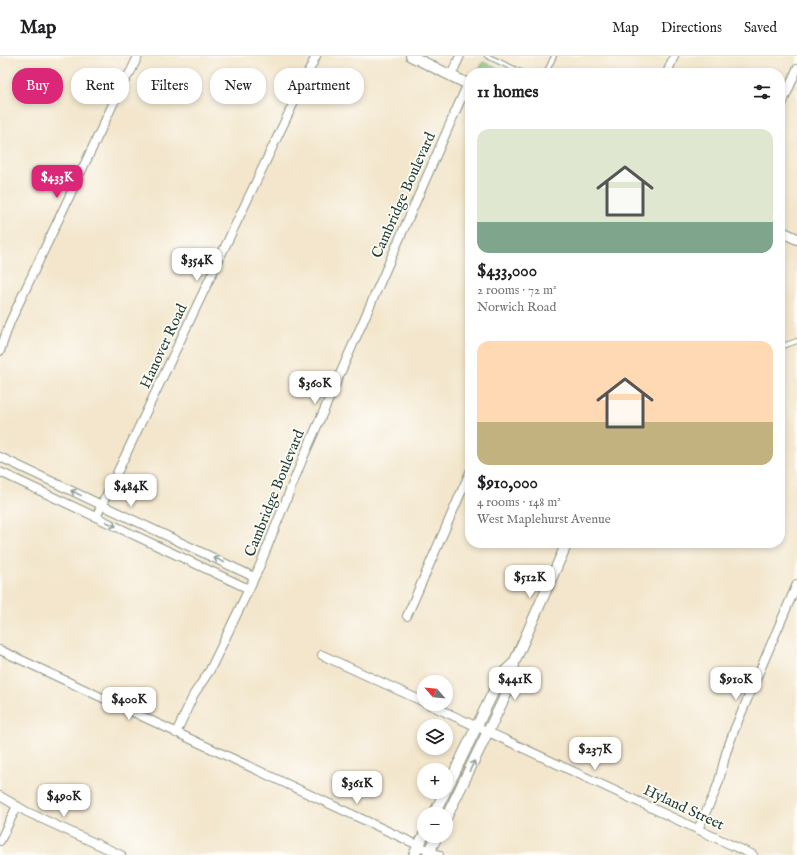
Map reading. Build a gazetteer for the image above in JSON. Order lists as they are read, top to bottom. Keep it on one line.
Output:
{"streets":{"street":["Cambridge Boulevard","Hanover Road","Hyland Street"]},"north":"top left","page":{"header":"Map","nav":["Map","Directions","Saved"],"chip":["Buy","Rent","Filters","New","Apartment"],"heading":"11 homes","list":[{"name":"$433,000","note":"2 rooms · 72 m² · Norwich Road"},{"name":"$910,000","note":"4 rooms · 148 m² · West Maplehurst Avenue"}],"price":["$433K","$354K","$360K","$484K","$512K","$441K","$910K","$400K","$237K","$361K","$490K"],"map_buttons":["+","−"]}}
